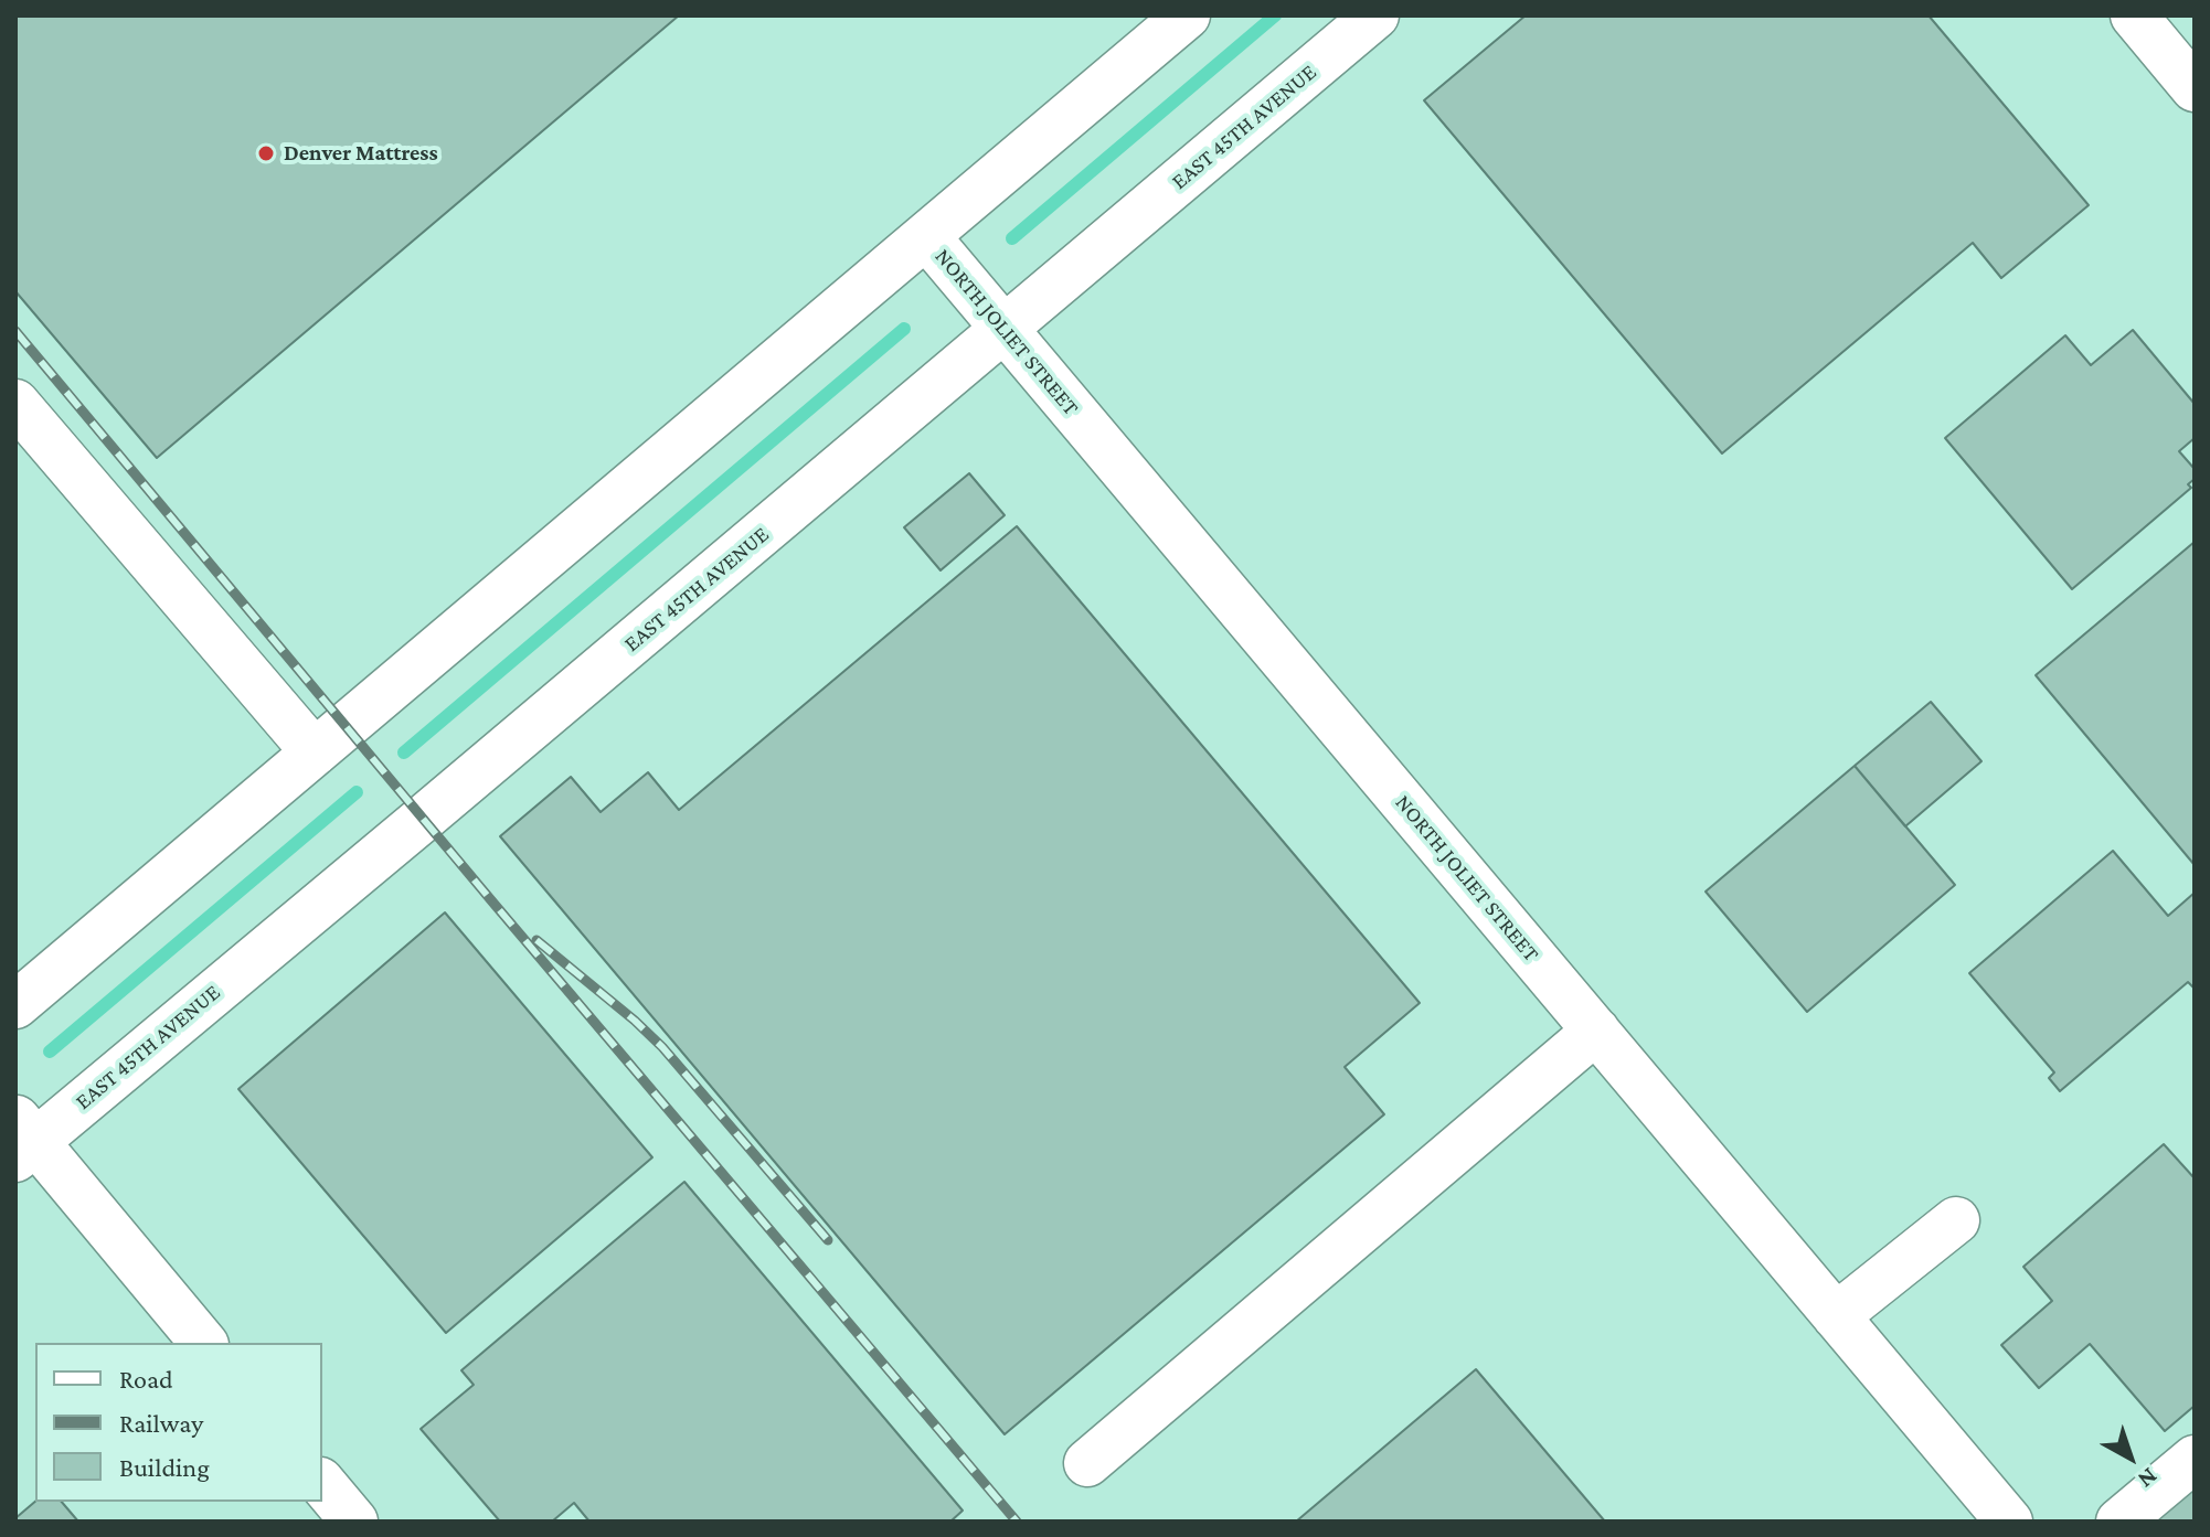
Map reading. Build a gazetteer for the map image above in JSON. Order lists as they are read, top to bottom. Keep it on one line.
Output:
{"streets":{"street":["EAST 45TH AVENUE","NORTH JOLIET STREET"]},"crossings":[["EAST 45TH AVENUE","NORTH JOLIET STREET"]],"places":["Denver Mattress"],"legend":["Road","Railway","Building"],"north":"bottom right"}
